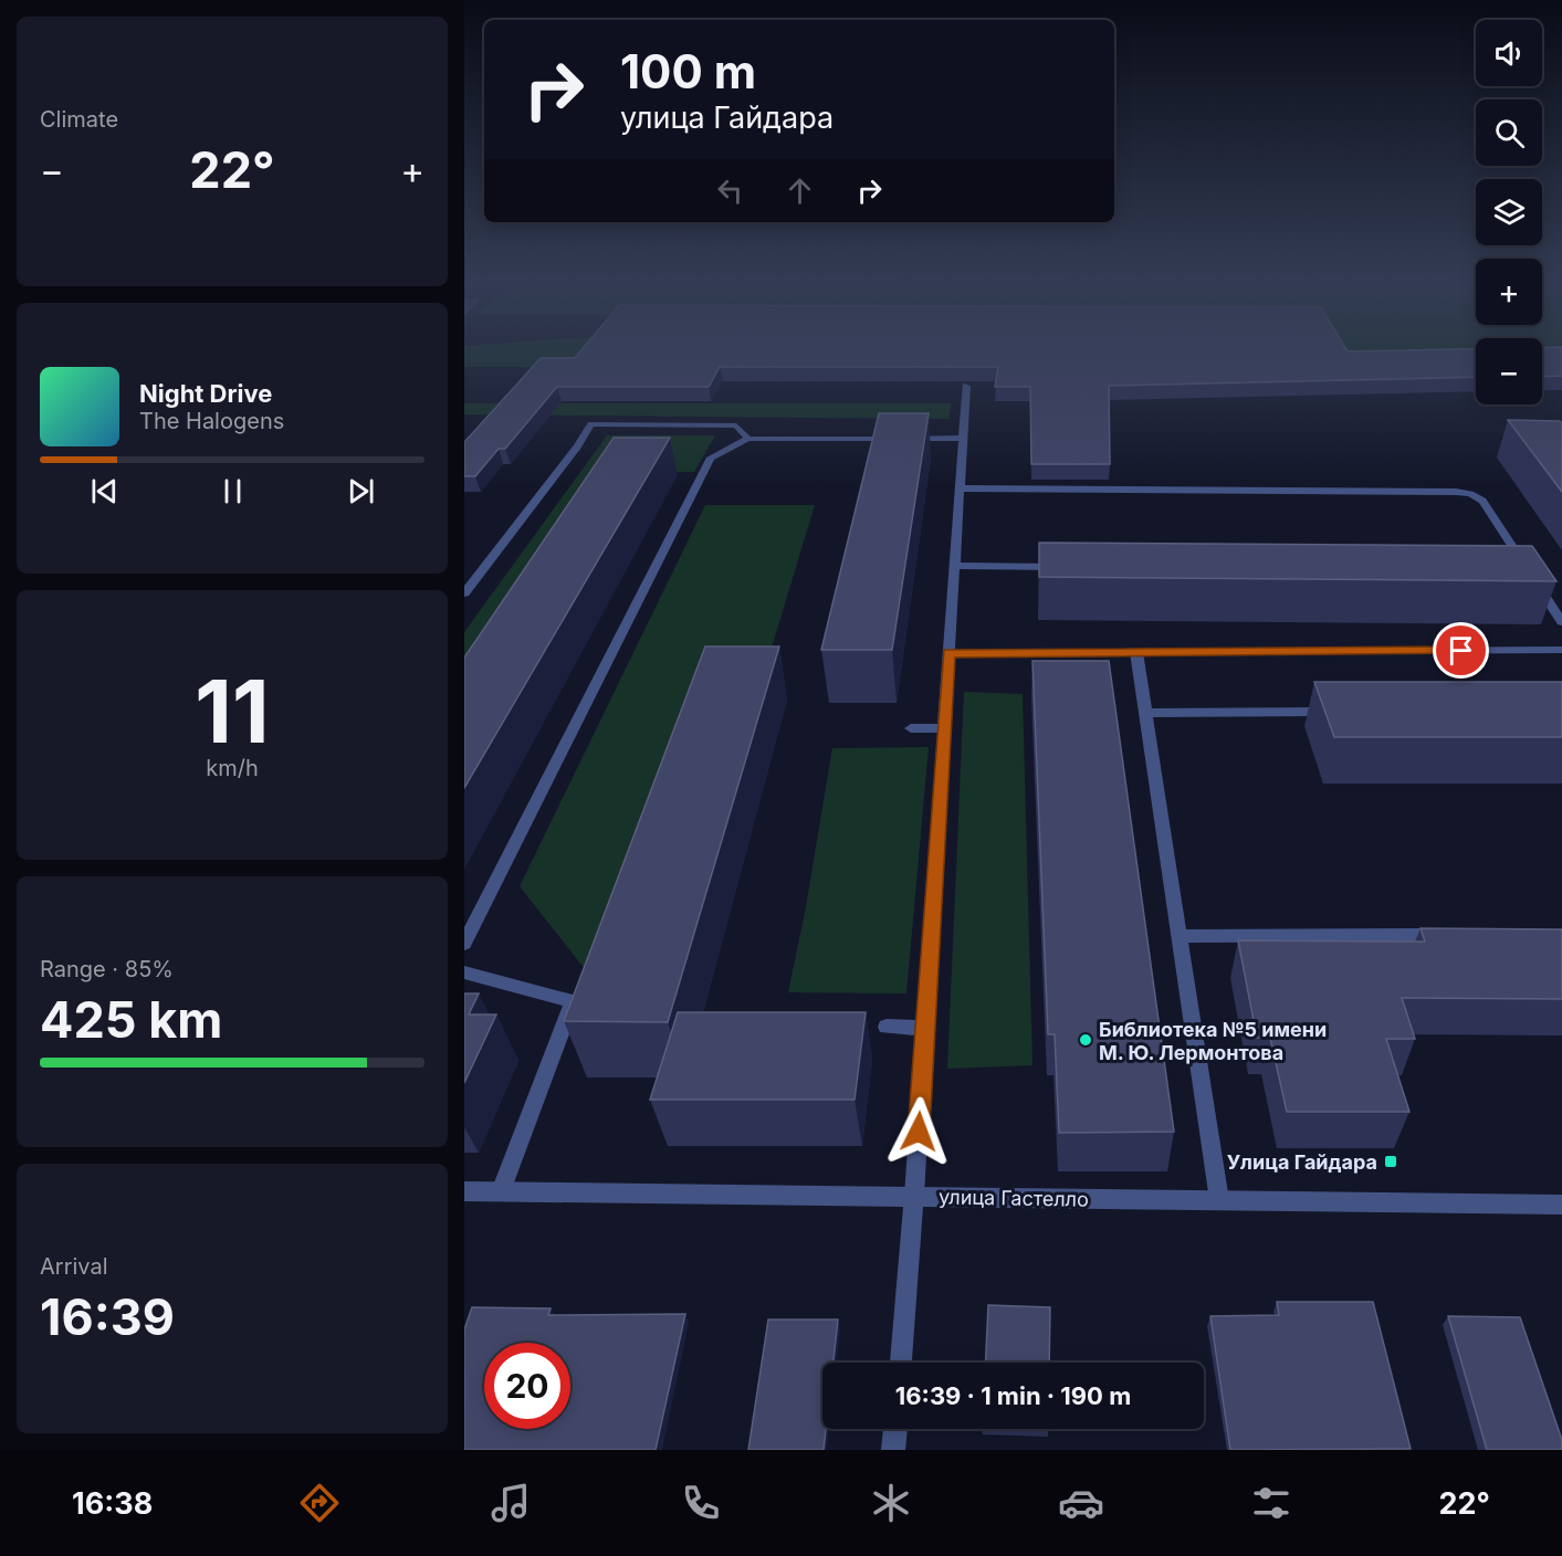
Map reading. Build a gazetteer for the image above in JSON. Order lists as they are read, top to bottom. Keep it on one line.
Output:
{"streets":{"street":["улица Гастелло"]},"places":{"other":["Библиотека №5 имени М. Ю. Лермонтова"],"transit":["Улица Гайдара"]},"page":{"tile":["Climate",["11","km/h"],["Range · 85%","425 km"],["Arrival","16:39"]],"map_buttons":["+","−"],"turn":["100 m","улица Гайдара"],"heat":["−","22°","+"],"song":["Night Drive","The Halogens"],"limit":"20","trip":"16:39 · 1 min · 190 m","tabs":["16:38","22°"]}}
